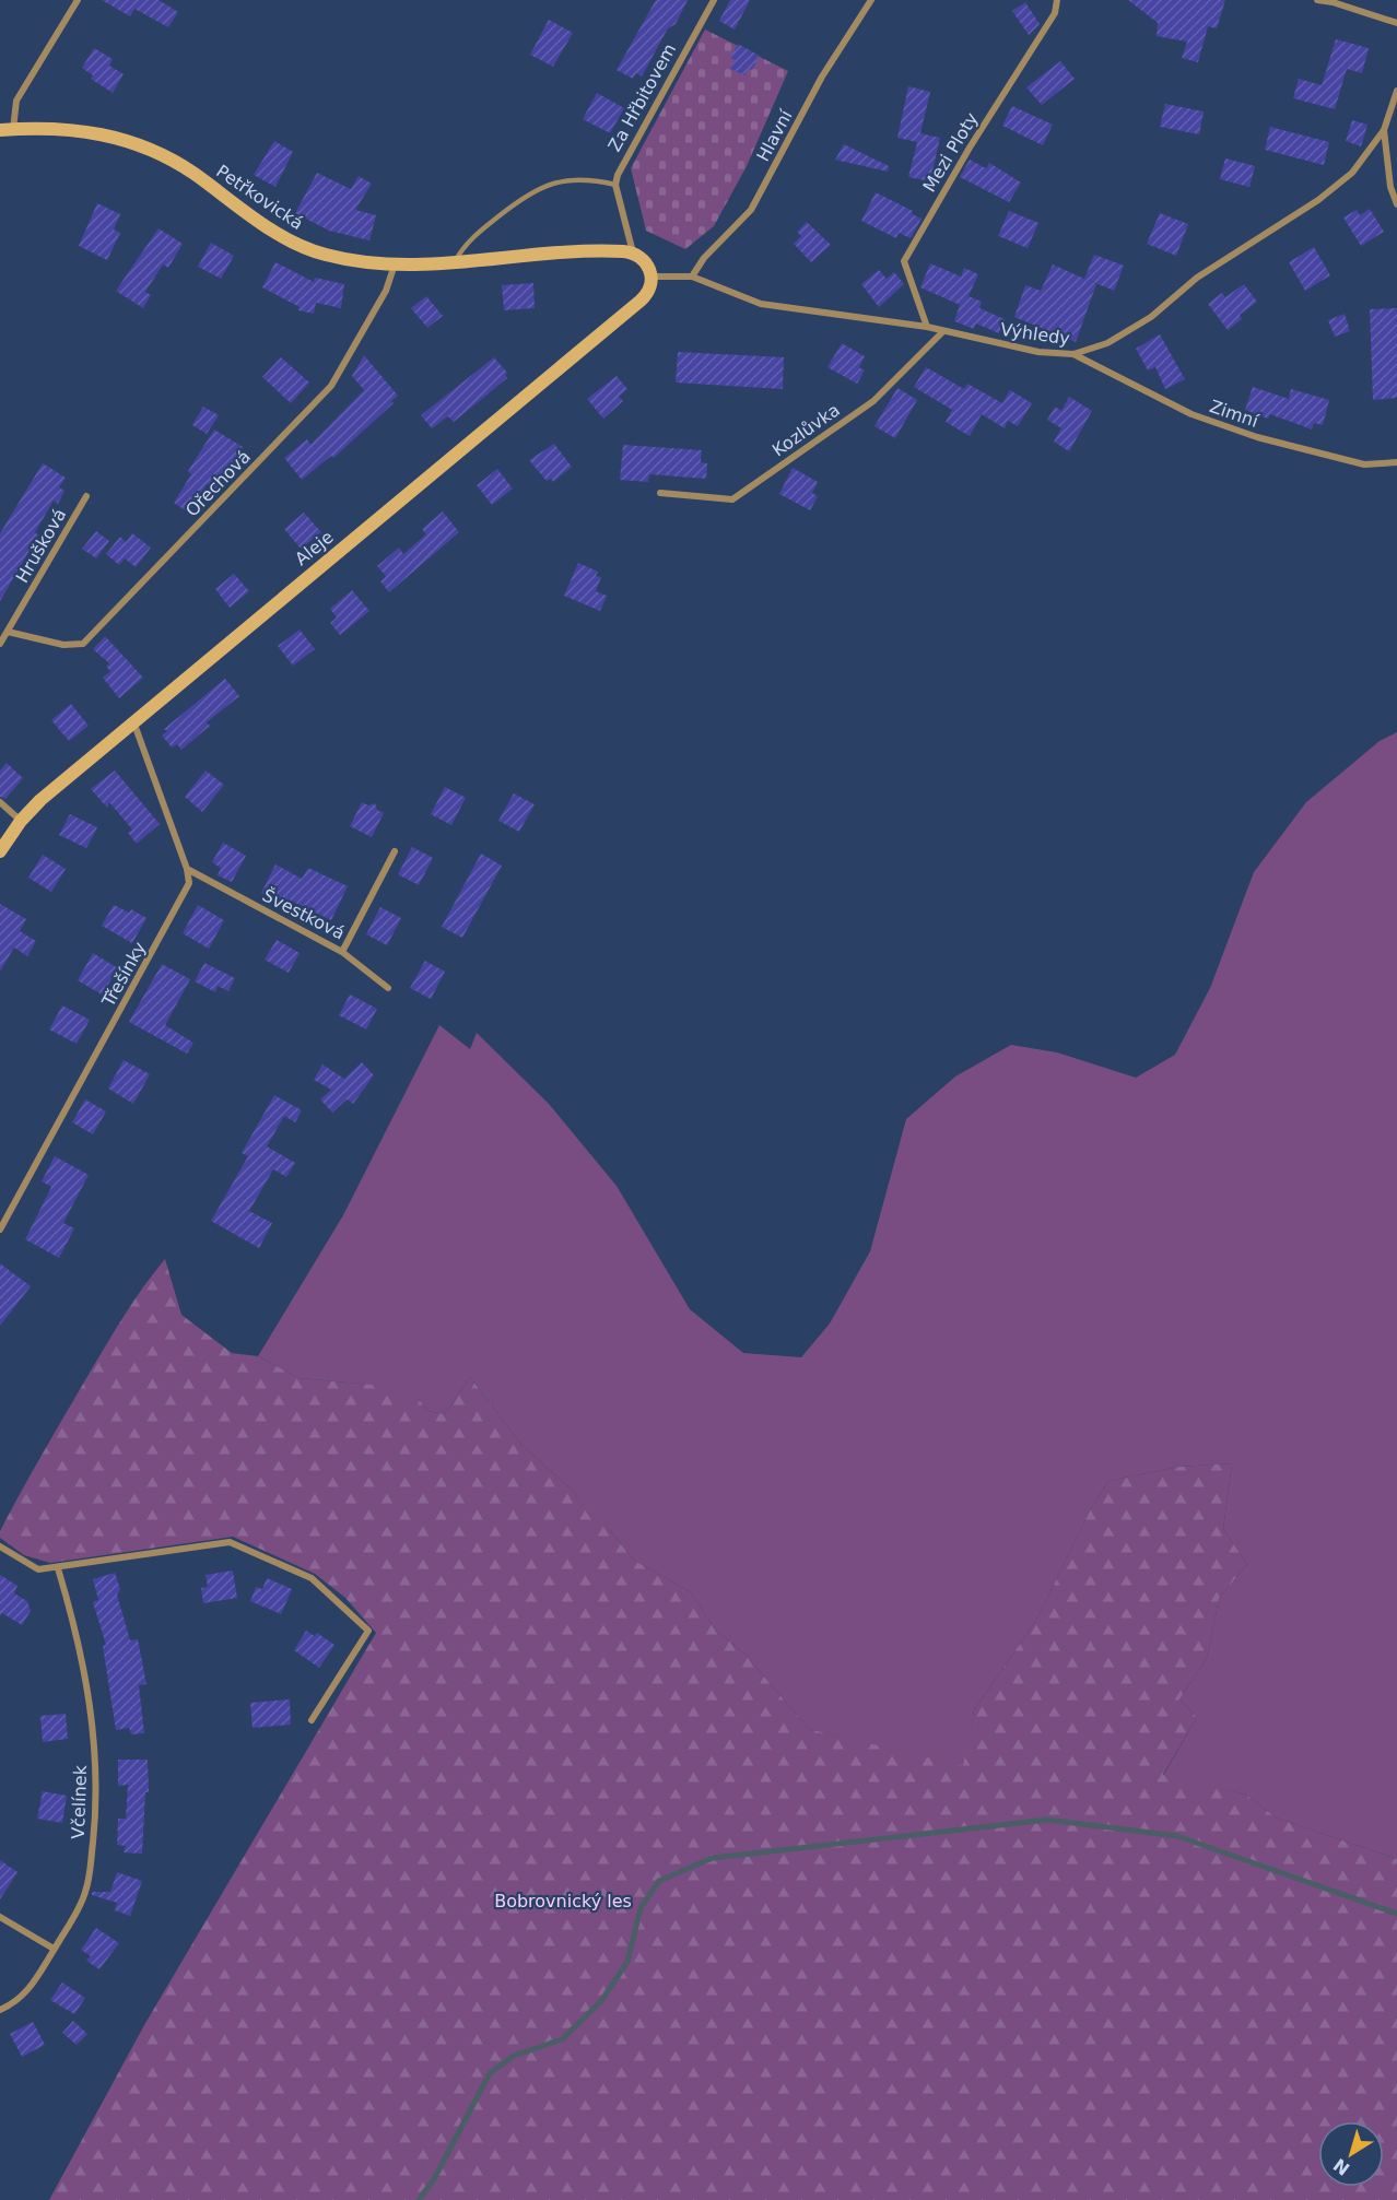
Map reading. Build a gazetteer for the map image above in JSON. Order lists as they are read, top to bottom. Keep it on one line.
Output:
{"streets":{"street":["Za Hřbitovem","Hlavní","Mezi Ploty","Petřkovická","Výhledy","Zimní","Kozlůvka","Ořechová","Hrušková","Aleje","Švestková","Třešínky","Včelínek"]},"crossings":[["Hlavní","Výhledy"],["Mezi Ploty","Výhledy"],["Petřkovická","Ořechová"],["Výhledy","Zimní"],["Výhledy","Kozlůvka"],["Výhledy","Aleje"],["Ořechová","Hrušková"],["Švestková","Třešínky"]],"parks":["Bobrovnický les"],"north":"bottom left"}
